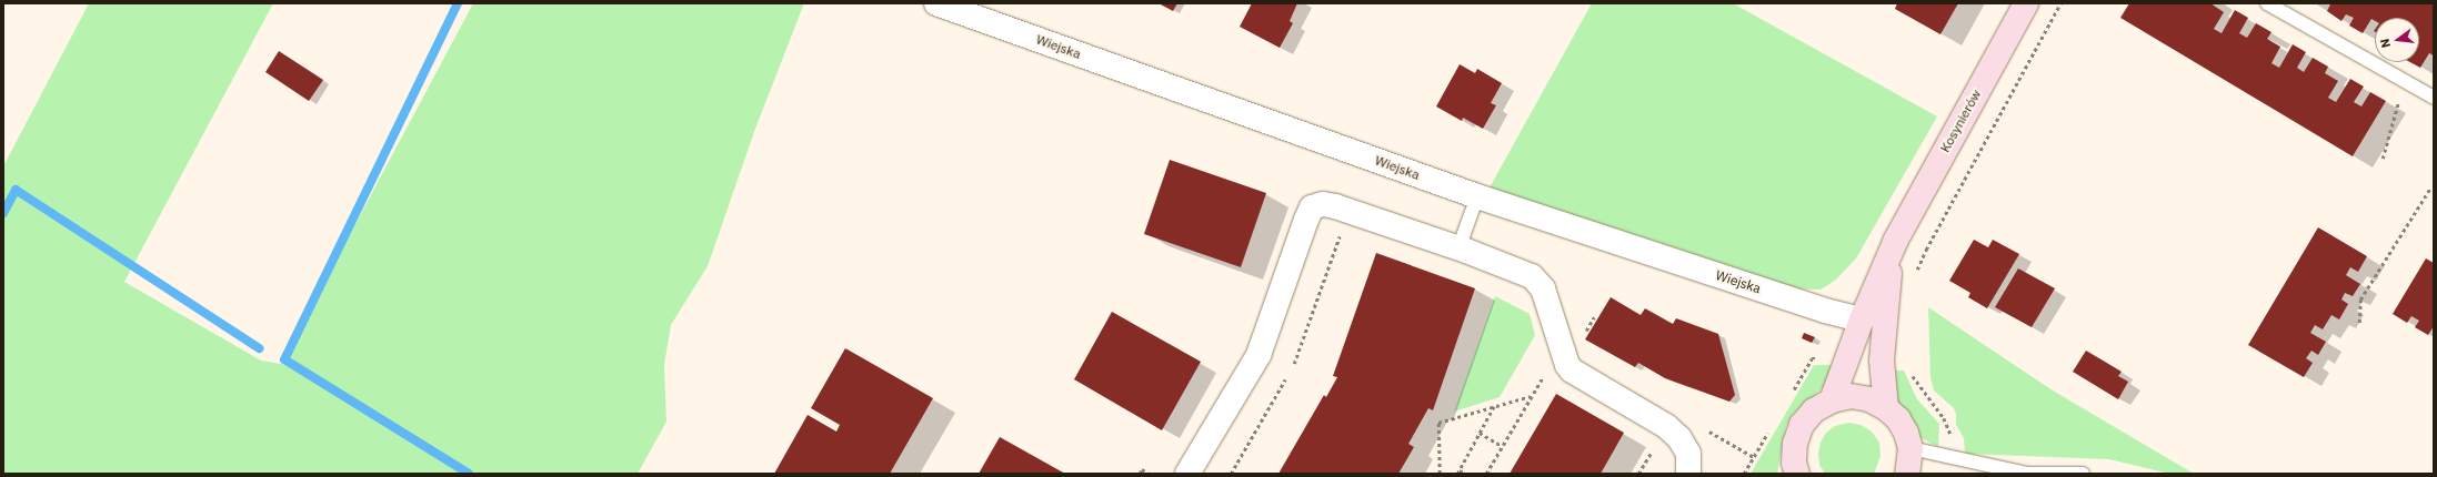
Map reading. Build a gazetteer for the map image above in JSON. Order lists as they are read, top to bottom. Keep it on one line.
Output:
{"streets":{"main road":["Kosynierów"],"street":["Wiejska"]},"crossings":[["Wiejska","Kosynierów"]],"north":"left"}
